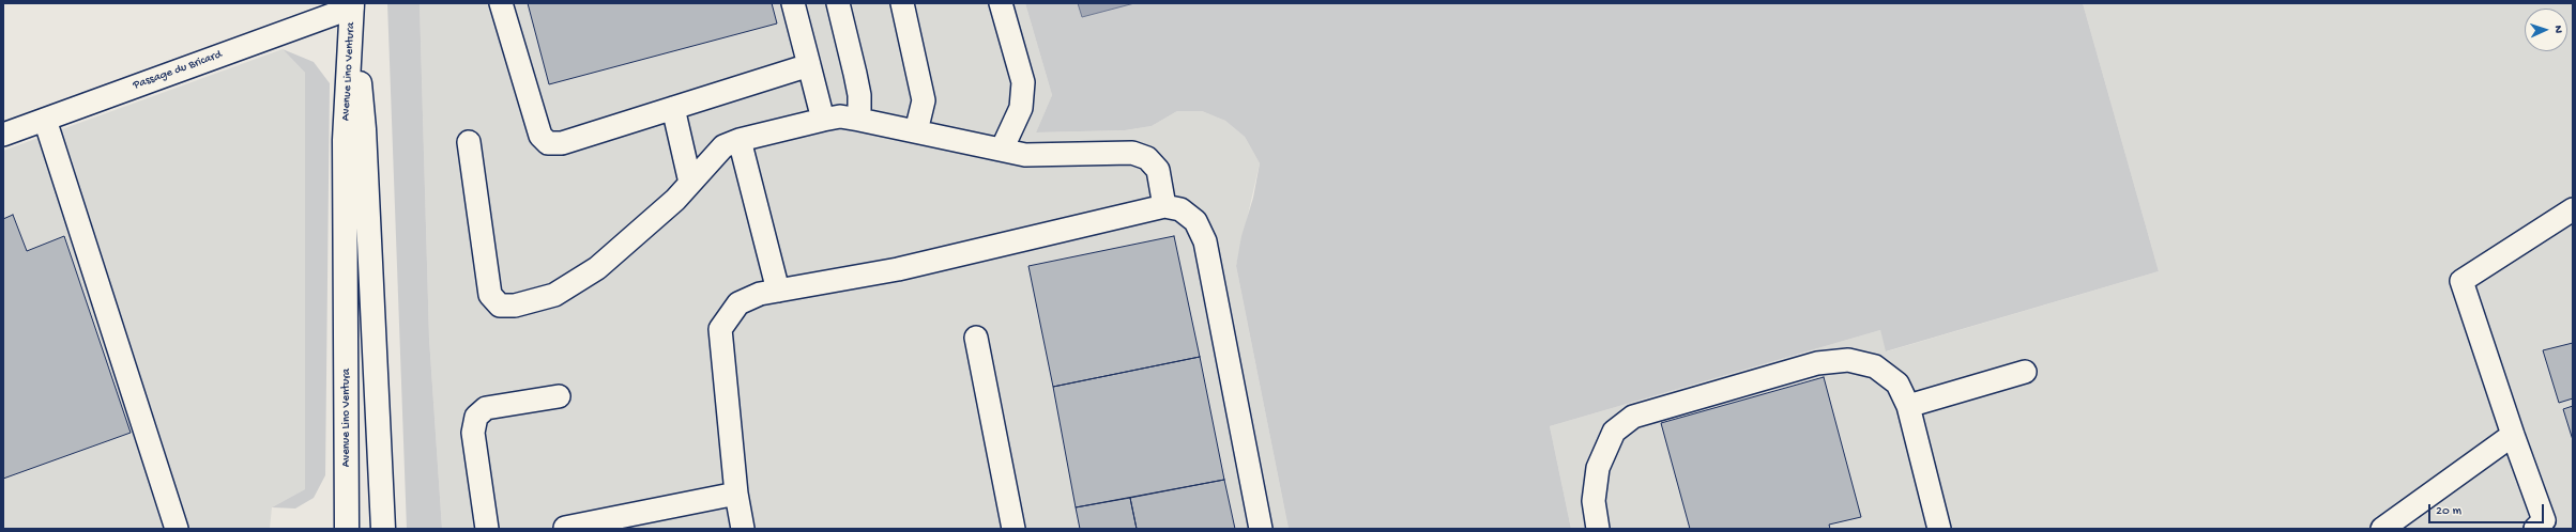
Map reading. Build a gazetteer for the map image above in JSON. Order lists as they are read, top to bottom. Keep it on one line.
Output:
{"streets":{"main road":["Avenue Lino Ventura"],"lane":["Passage du Bricard"]},"crossings":[["Passage du Bricard","Avenue Lino Ventura"]],"scale_bar":"20 m","north":"right"}
